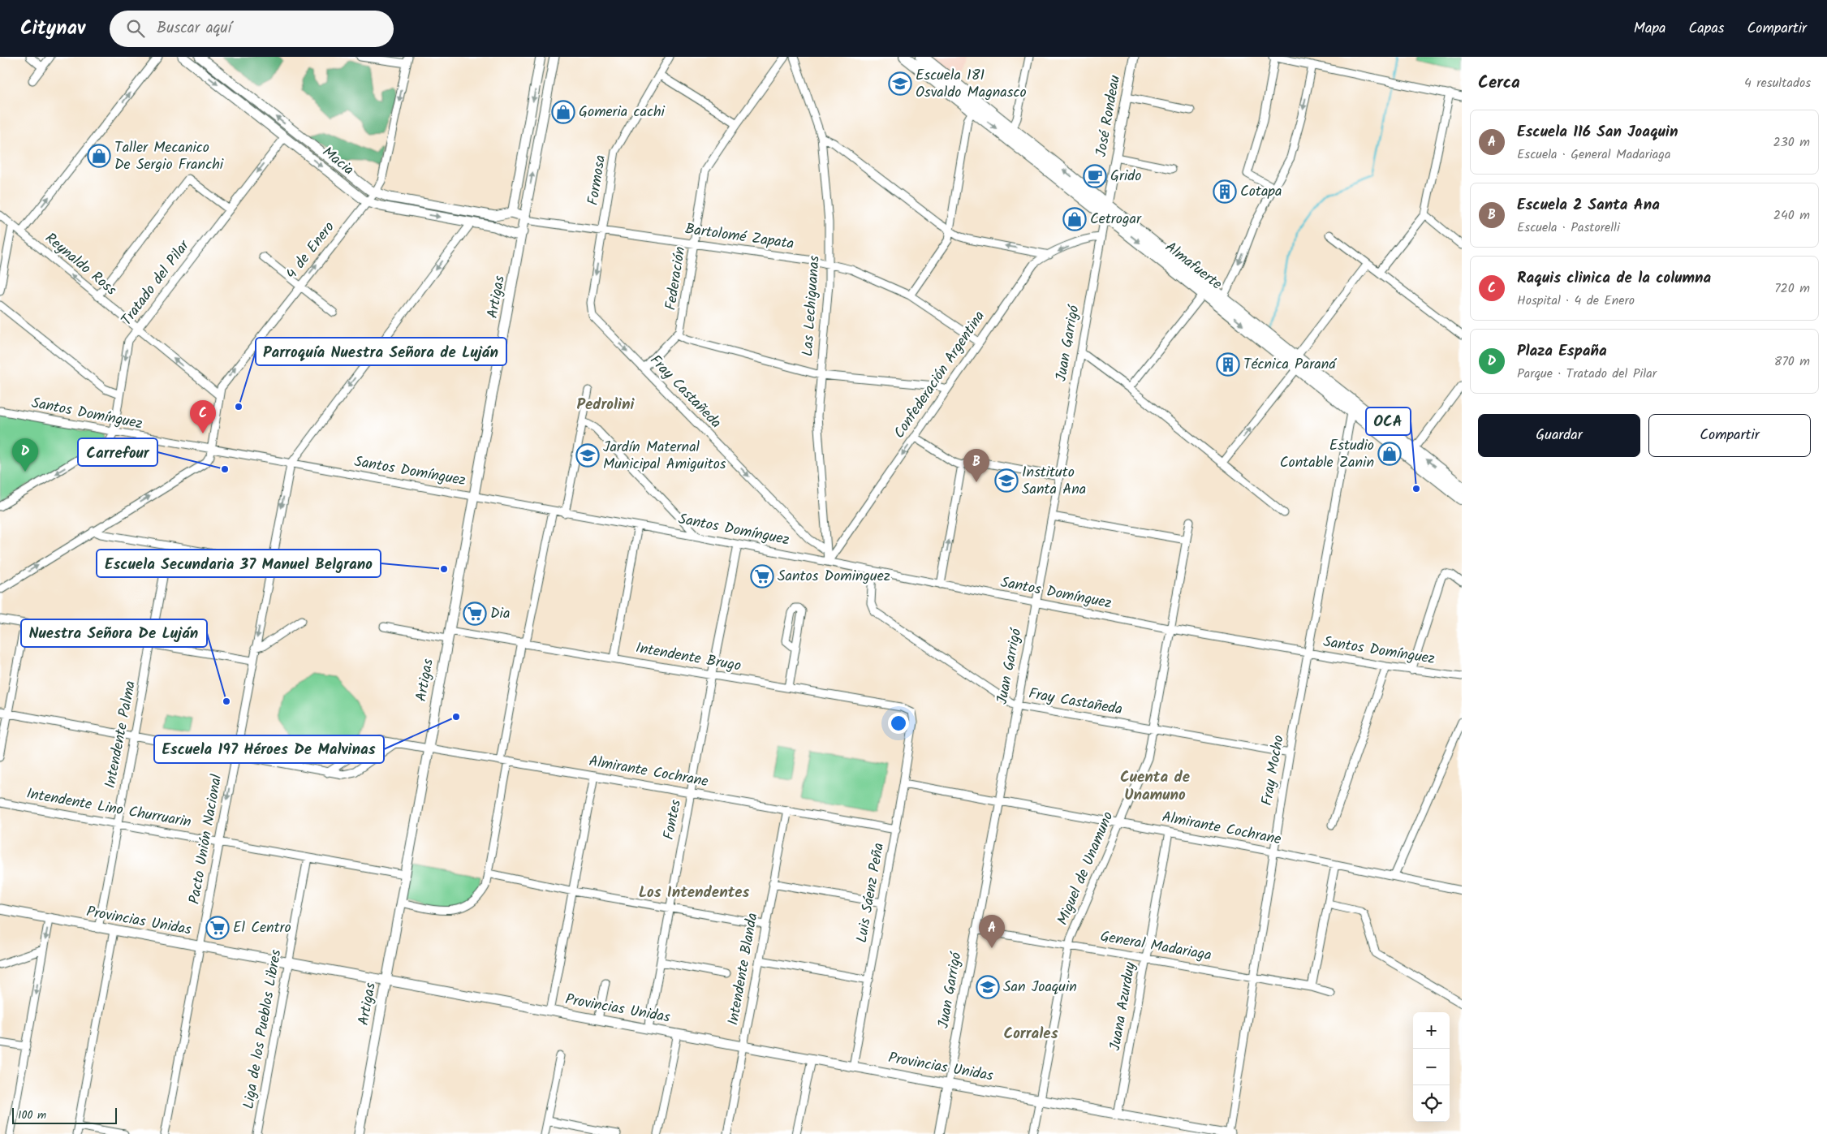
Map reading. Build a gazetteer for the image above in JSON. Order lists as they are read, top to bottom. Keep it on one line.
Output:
{"streets":{"main road":["Almafuerte"],"street":["José Rondeau","Macia","Formosa","Bartolomé Zapata","4 de Enero","Reynaldo Ross","Federación","Tratado del Pilar","Artigas","Las Lechiguanas","Juan Garrigó","Confederación Argentina","Fray Castañeda","Santos Domínguez","Intendente Brugo","Intendente Palma","Fray Mocho","Almirante Cochrane","Intendente Lino Churruarin","Fontes","Pacto Unión Nacional","Miguel de Unamuno","Luis Sáenz Peña","Provincias Unidas","General Madariaga","Intendente Blanda","Juana Azurduy","Liga de los Pueblos Libres"]},"crossings":[["José Rondeau","Almafuerte"],["José Rondeau","Juan Garrigó"],["Macia","Bartolomé Zapata"],["Macia","4 de Enero"],["Macia","Tratado del Pilar"],["Macia","Artigas"],["Macia","Pacto Unión Nacional"],["Formosa","Bartolomé Zapata"],["Formosa","Fray Castañeda"],["Bartolomé Zapata","Federación"],["Bartolomé Zapata","Artigas"],["Bartolomé Zapata","Las Lechiguanas"],["Bartolomé Zapata","Confederación Argentina"],["4 de Enero","Reynaldo Ross"],["4 de Enero","Santos Domínguez"],["Reynaldo Ross","Tratado del Pilar"],["Almafuerte","Juan Garrigó"],["Almafuerte","Fray Mocho"],["Federación","Fray Castañeda"],["Tratado del Pilar","Santos Domínguez"],["Artigas","Santos Domínguez"],["Artigas","Intendente Brugo"],["Artigas","Almirante Cochrane"],["Artigas","Intendente Lino Churruarin"],["Artigas","Provincias Unidas"],["Las Lechiguanas","Confederación Argentina"],["Las Lechiguanas","Fray Castañeda"],["Las Lechiguanas","Santos Domínguez"],["Juan Garrigó","Confederación Argentina"],["Juan Garrigó","Fray Castañeda"],["Juan Garrigó","Santos Domínguez"],["Juan Garrigó","Almirante Cochrane"],["Juan Garrigó","Provincias Unidas"],["Juan Garrigó","General Madariaga"],["Confederación Argentina","Santos Domínguez"],["Fray Castañeda","Santos Domínguez"],["Fray Castañeda","Fray Mocho"],["Fray Castañeda","Miguel de Unamuno"],["Santos Domínguez","Fray Mocho"],["Santos Domínguez","Fontes"],["Santos Domínguez","Pacto Unión Nacional"],["Santos Domínguez","Miguel de Unamuno"],["Intendente Brugo","Fontes"],["Intendente Brugo","Luis Sáenz Peña"],["Intendente Palma","Intendente Lino Churruarin"],["Intendente Palma","Provincias Unidas"],["Fray Mocho","Almirante Cochrane"],["Fray Mocho","Provincias Unidas"],["Fray Mocho","General Madariaga"],["Almirante Cochrane","Fontes"],["Almirante Cochrane","Miguel de Unamuno"],["Almirante Cochrane","Luis Sáenz Peña"],["Almirante Cochrane","Intendente Blanda"],["Almirante Cochrane","Juana Azurduy"],["Intendente Lino Churruarin","Pacto Unión Nacional"],["Intendente Lino Churruarin","Liga de los Pueblos Libres"],["Fontes","Provincias Unidas"],["Pacto Unión Nacional","Provincias Unidas"],["Miguel de Unamuno","Provincias Unidas"],["Miguel de Unamuno","General Madariaga"],["Luis Sáenz Peña","Provincias Unidas"],["Provincias Unidas","Intendente Blanda"],["Provincias Unidas","Juana Azurduy"],["Provincias Unidas","Liga de los Pueblos Libres"],["General Madariaga","Juana Azurduy"]],"one_way":["Reynaldo Ross","Tratado del Pilar","Confederación Argentina","Fray Castañeda","Pacto Unión Nacional"],"districts":["Pedrolini","Cuenta de Unamuno","Los Intendentes","Corrales"],"places":{"school or university":["Escuela 181 Osvaldo Magnasco","Jardín Maternal Municipal Amiguitos","Instituto Santa Ana","San Joaquin"],"shop":["Gomeria cachi","Taller Mecanico De Sergio Franchi","Cetrogar","Estudio Contable Zanin"],"cafe":["Grido"],"building":["Cotapa","Técnica Paraná"],"other":["Parroquía Nuestra Señora de Luján","Carrefour","OCA","Escuela Secundaria 37 Manuel Belgrano","Nuestra Señora De Luján","Escuela 197 Héroes De Malvinas"],"supermarket":["Santos Dominguez","Dia","El Centro"]},"scale_bar":"100 m","page":{"header":"Citynav","search":"Buscar aquí","nav":["Mapa","Capas","Compartir"],"heading":["Cerca","4 resultados"],"list":[{"mark":"A","name":"Escuela 116 San Joaquin","note":"Escuela · General Madariaga","value":"230 m"},{"mark":"B","name":"Escuela 2 Santa Ana","note":"Escuela · Pastorelli","value":"240 m"},{"mark":"C","name":"Raquis clinica de la columna","note":"Hospital · 4 de Enero","value":"720 m"},{"mark":"D","name":"Plaza España","note":"Parque · Tratado del Pilar","value":"870 m"}],"pins":["C","D","B","A"],"buttons":["Guardar","Compartir"],"map_buttons":["+","−"],"scale":"100 m"}}
